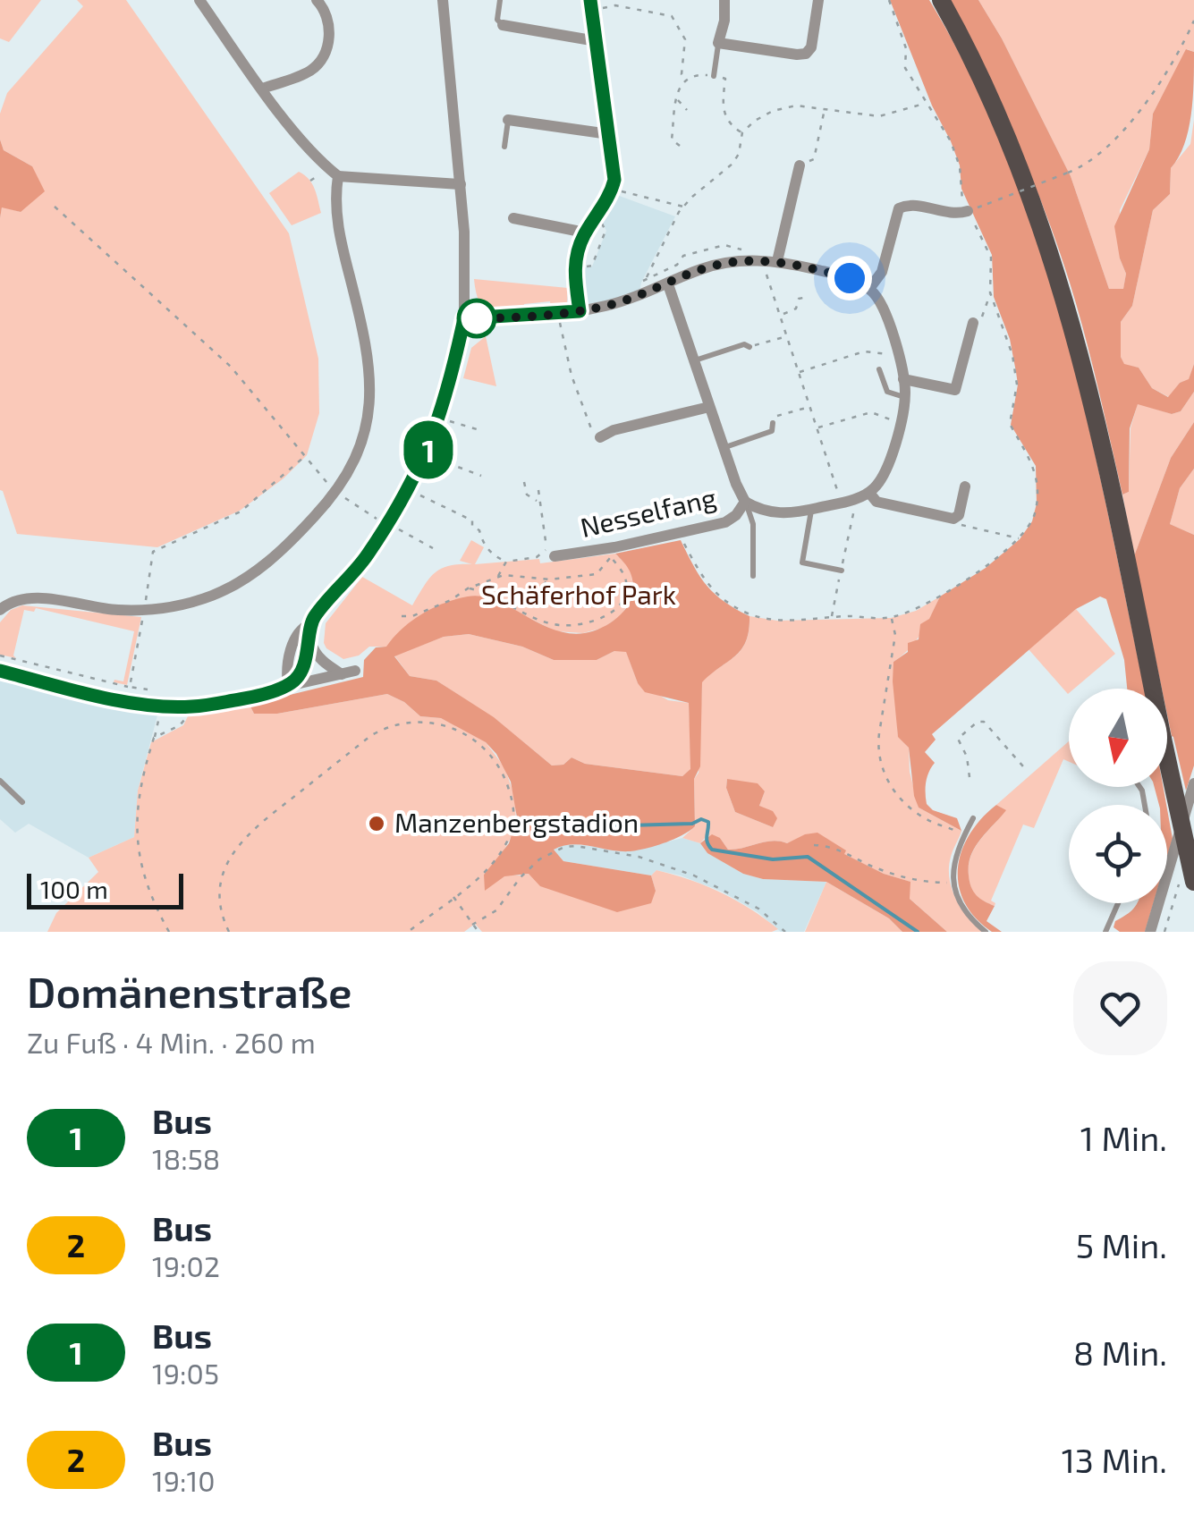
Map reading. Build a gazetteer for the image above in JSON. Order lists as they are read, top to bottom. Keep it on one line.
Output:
{"streets":{"street":["Nesselfang"]},"parks":["Schäferhof Park"],"places":["Manzenbergstadion"],"lines":["bus line 1"],"scale_bar":"100 m","north":"bottom","page":{"on_map":"1","scale":"100 m","heading":["Domänenstraße","Zu Fuß · 4 Min. · 260 m"],"list":[{"mark":"1","name":"Bus","note":"18:58","value":"1 Min."},{"mark":"2","name":"Bus","note":"19:02","value":"5 Min."},{"mark":"1","name":"Bus","note":"19:05","value":"8 Min."},{"mark":"2","name":"Bus","note":"19:10","value":"13 Min."}]}}
